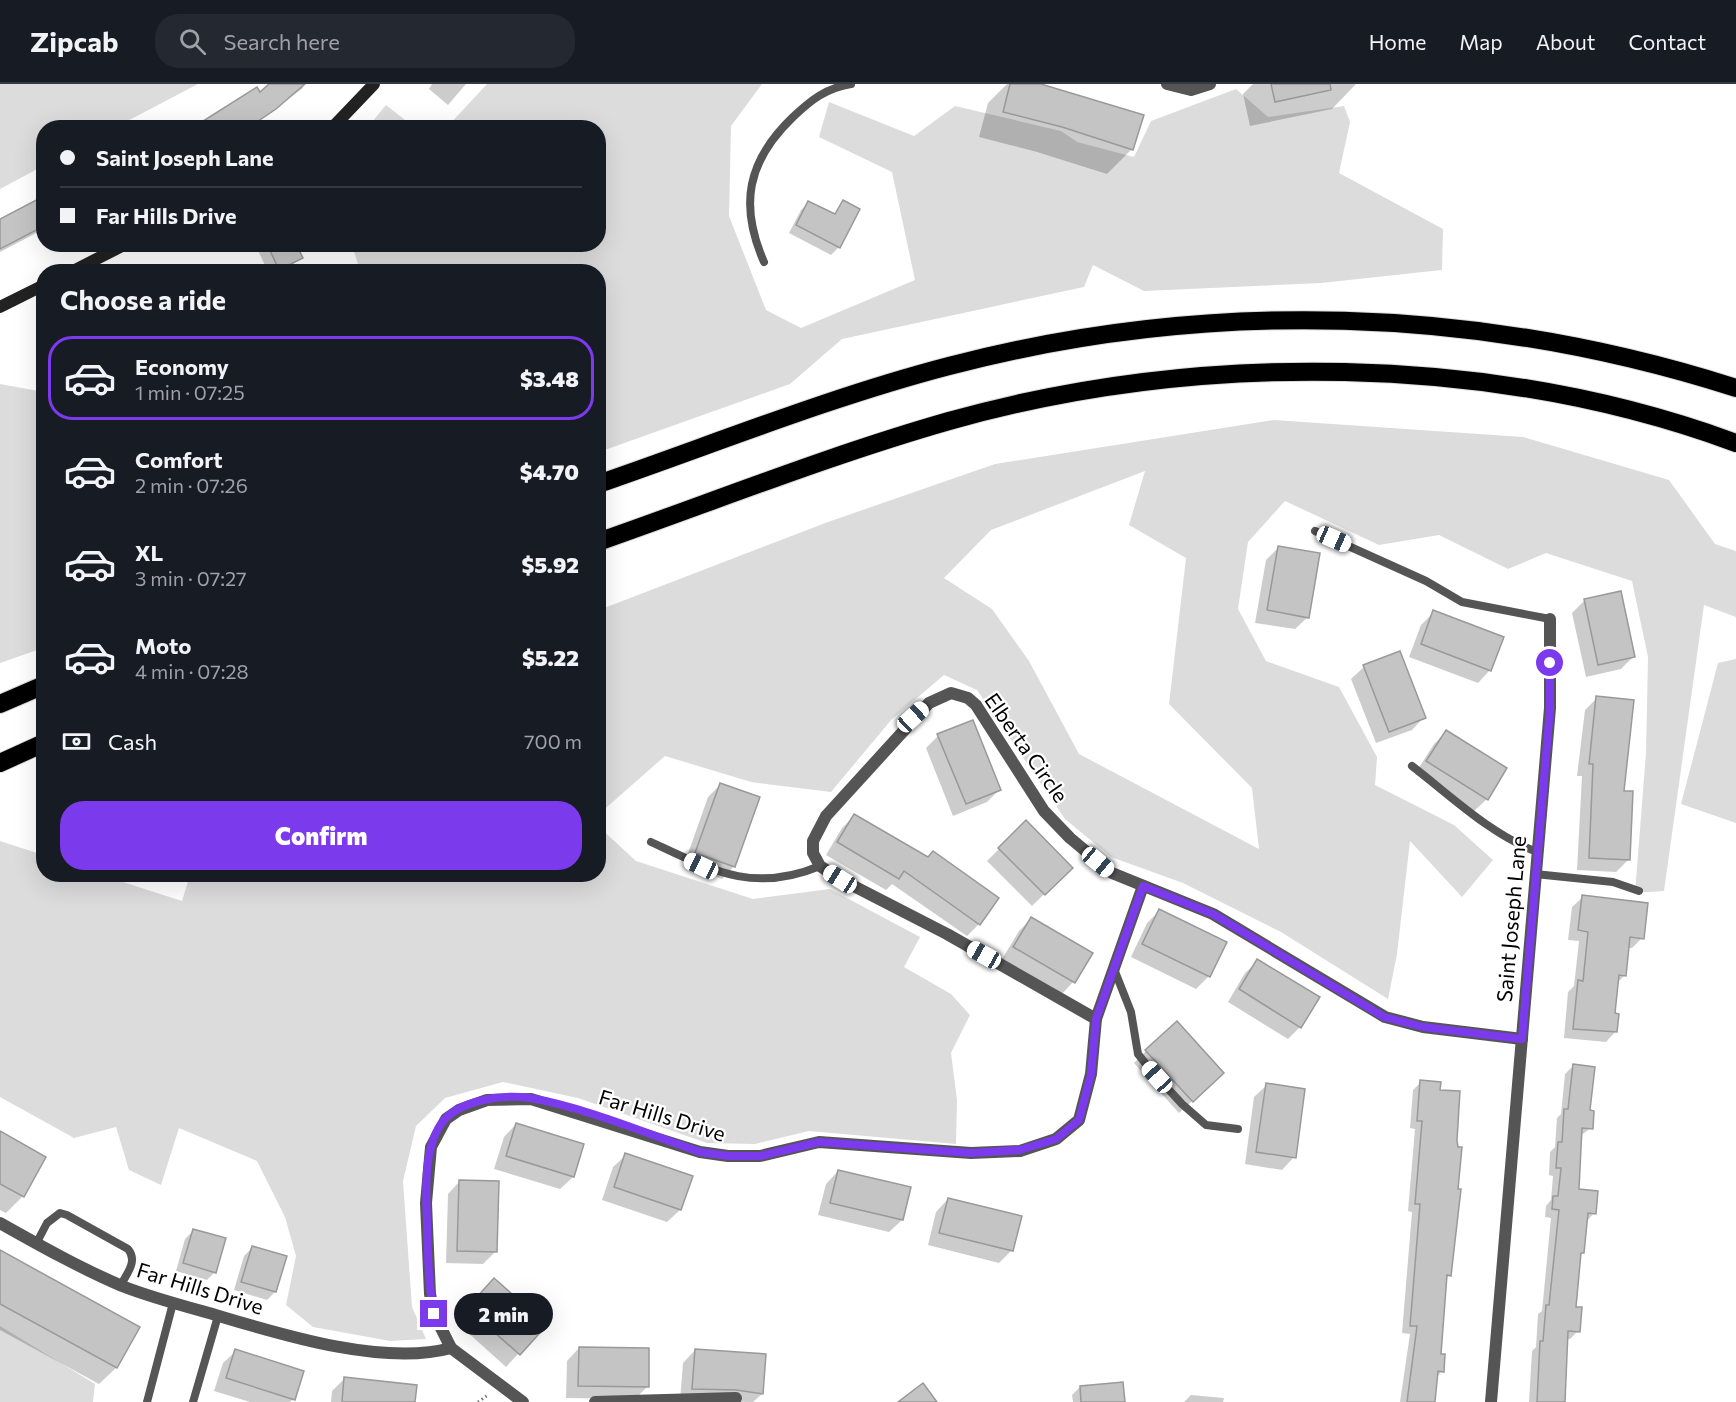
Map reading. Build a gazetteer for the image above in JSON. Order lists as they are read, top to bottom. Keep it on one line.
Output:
{"streets":{"street":["Elberta Circle","Saint Joseph Lane","Far Hills Drive"]},"crossings":[["Elberta Circle","Saint Joseph Lane"],["Elberta Circle","Far Hills Drive"]],"page":{"header":"Zipcab","search":"Search here","nav":["Home","Map","About","Contact"],"banner":["Saint Joseph Lane","Far Hills Drive"],"heading":"Choose a ride","list":[{"name":"Economy","note":"1 min · 07:25","value":"$3.48"},{"name":"Comfort","note":"2 min · 07:26","value":"$4.70"},{"name":"XL","note":"3 min · 07:27","value":"$5.92"},{"name":"Moto","note":"4 min · 07:28","value":"$5.22"}],"pay":["Cash","700 m"],"buttons":"Confirm","bubble":"2 min"}}
